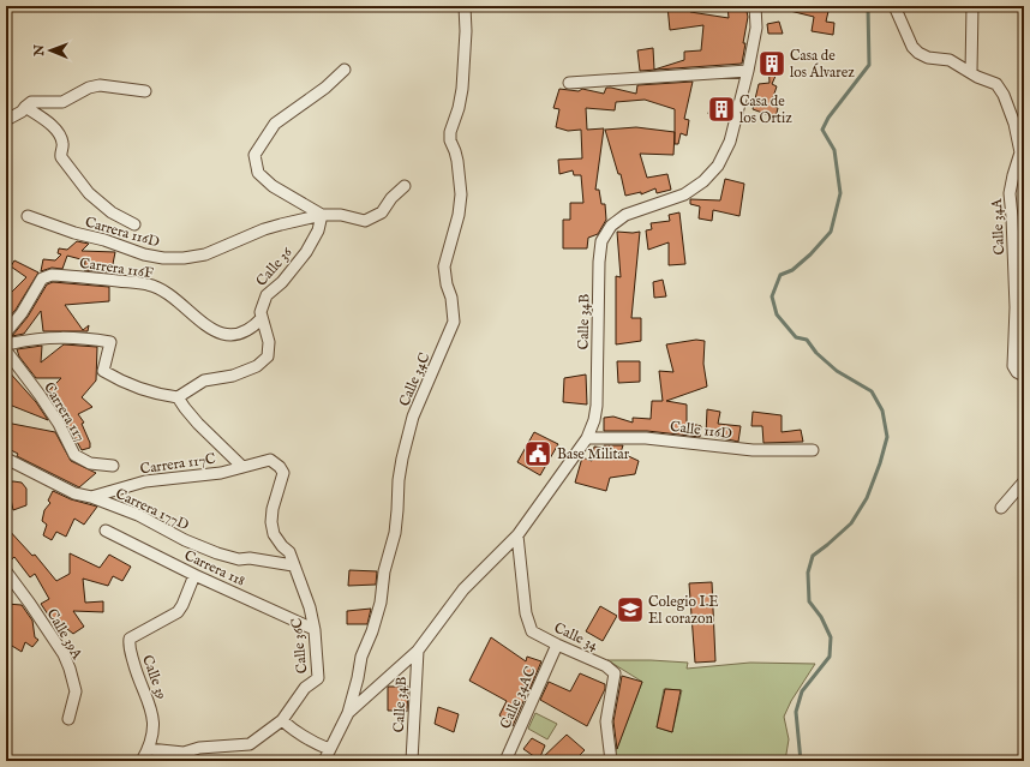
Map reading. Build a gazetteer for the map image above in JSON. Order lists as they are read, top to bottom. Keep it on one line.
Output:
{"streets":{"street":["Calle 34A","Carrera 116D","Calle 36","Carrera 116F","Calle 34B","Calle 34C","Carrera 117","Calle 116D","Carrera 117C","Carrera 177D","Carrera 118","Calle 39A","Calle 34","Calle 36C","Calle 39","Calle 34AC"]},"crossings":[["Carrera 116D","Calle 36"],["Calle 36","Carrera 116F"],["Calle 34B","Calle 34C"],["Calle 34B","Calle 116D"],["Calle 34B","Calle 34"],["Carrera 117C","Carrera 177D"],["Carrera 117C","Calle 36C"],["Carrera 177D","Calle 36C"],["Carrera 118","Calle 36C"],["Carrera 118","Calle 39"],["Calle 34","Calle 34AC"],["Calle 36C","Calle 39"]],"places":{"building":["Casa de los Álvarez","Casa de los Ortiz"],"public building":["Base Militar"],"school or university":["Colegio I.E El corazon"]},"north":"left"}
